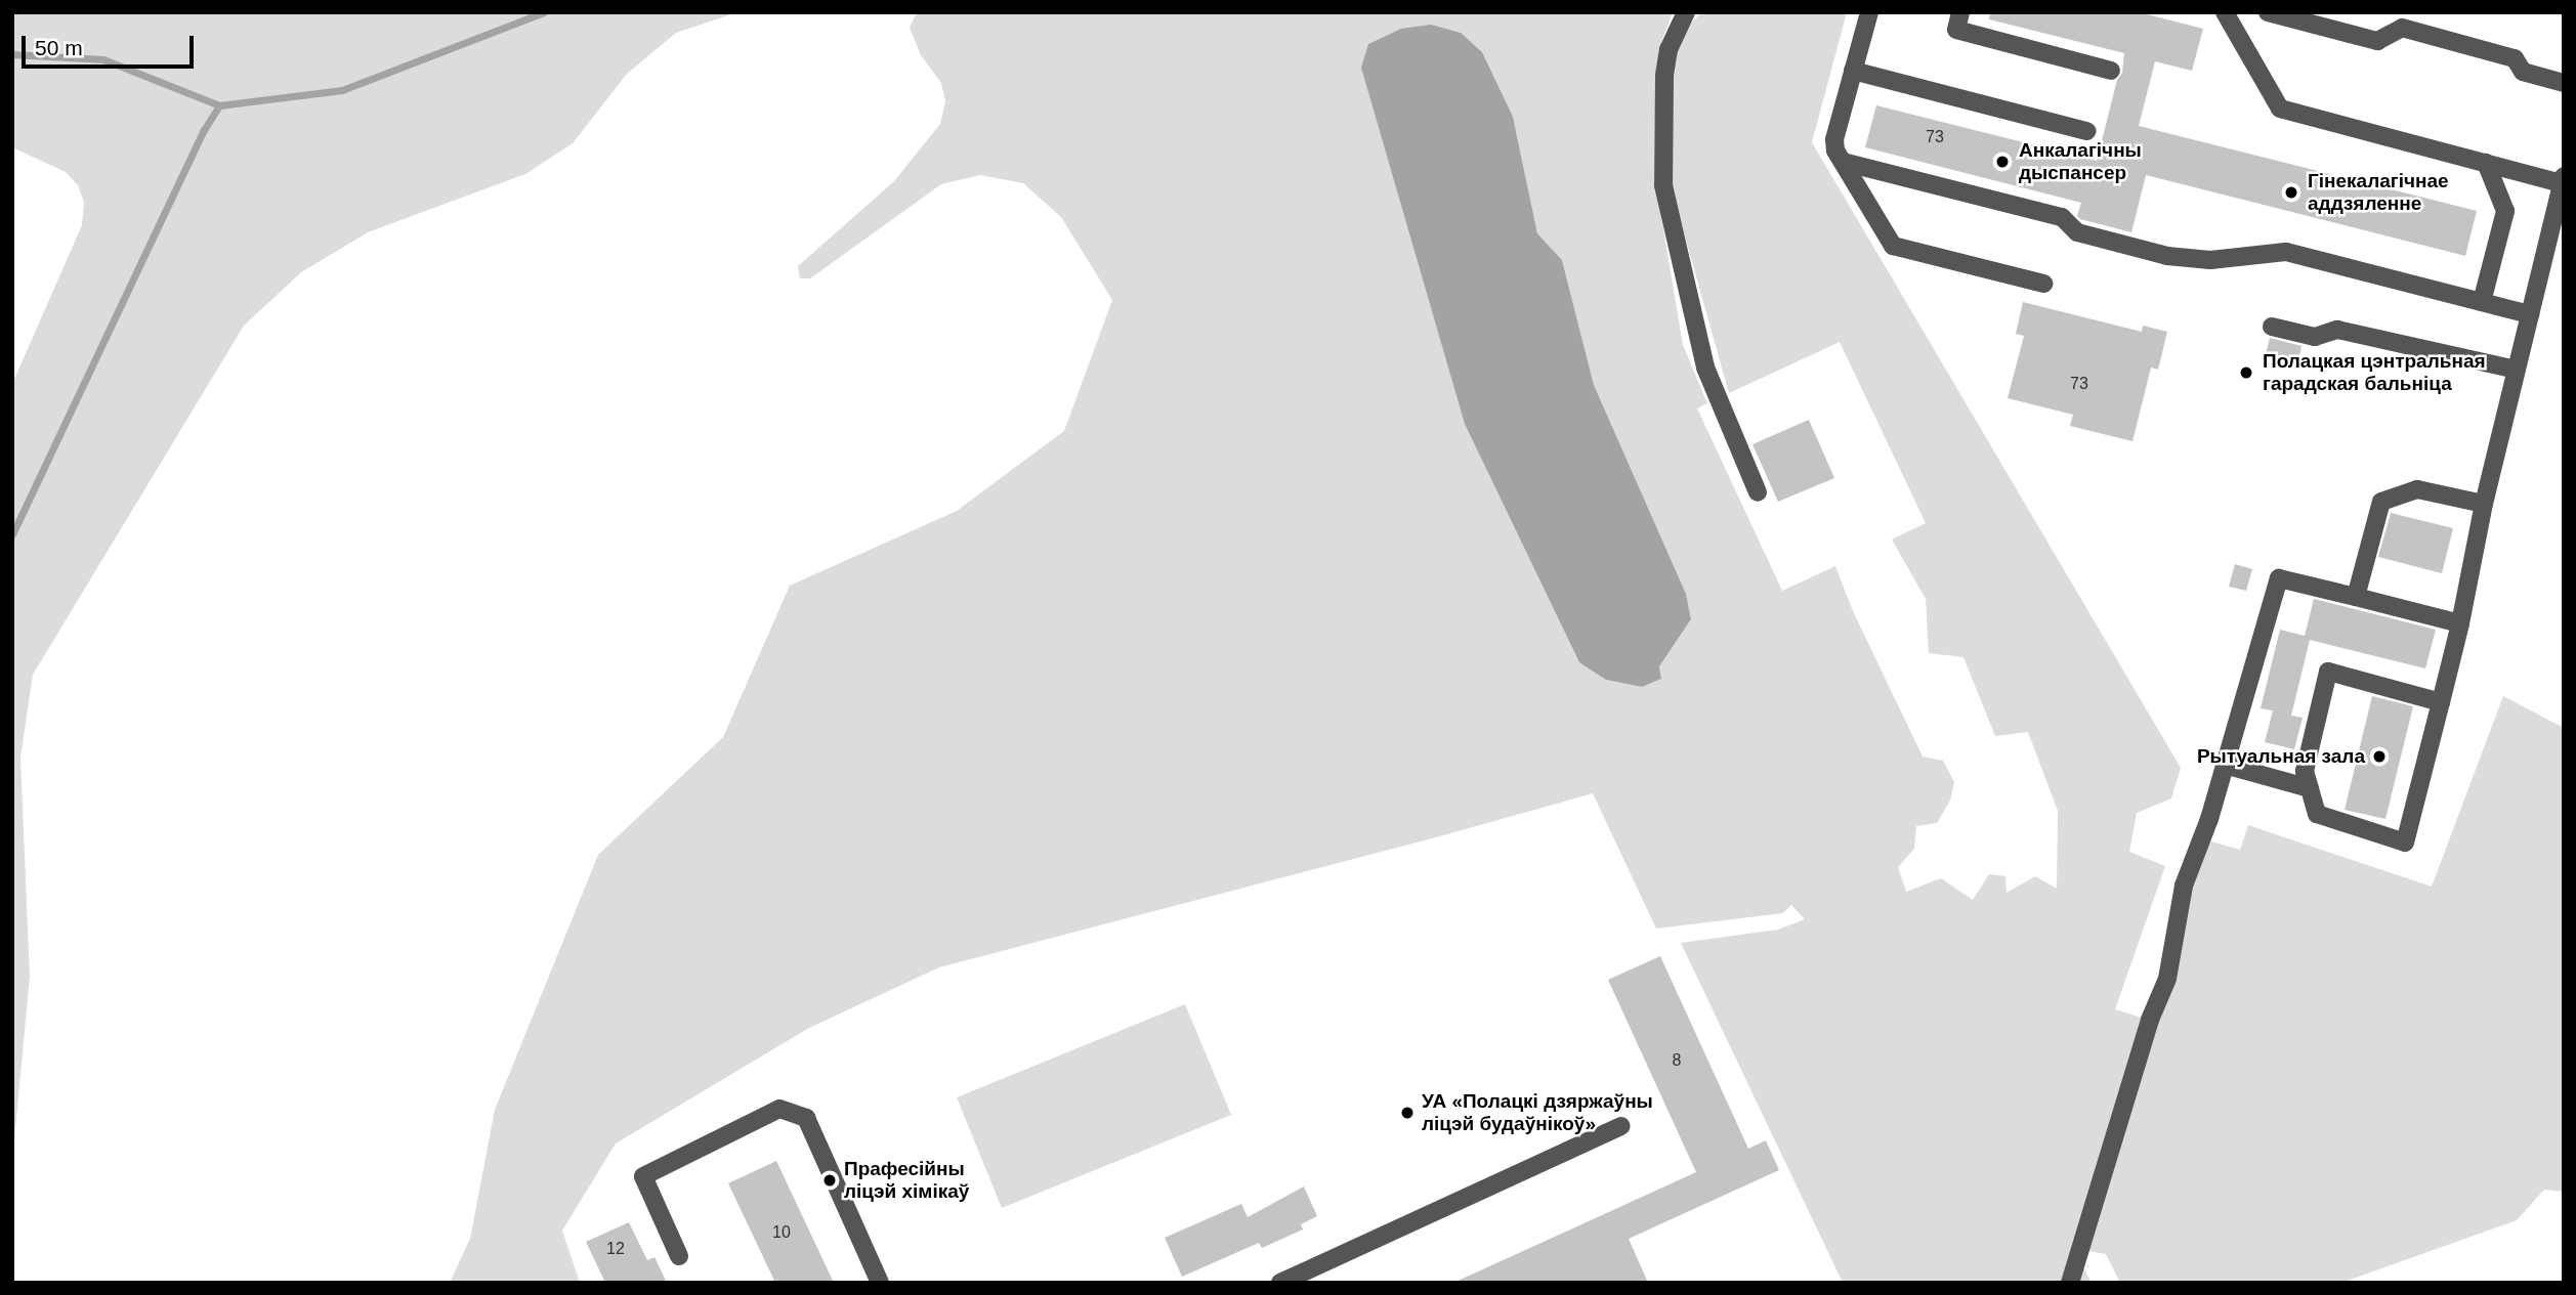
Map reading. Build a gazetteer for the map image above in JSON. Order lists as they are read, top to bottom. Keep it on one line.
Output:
{"places":["Анкалагічны дыспансер","Гінекалагічнае аддзяленне","Полацкая цэнтральная гарадская бальніца","Рытуальная зала","УА «Полацкі дзяржаўны ліцэй будаўнікоў»","Прафесійны ліцэй хімікаў"],"house_numbers":["73","73","8","10","12"],"scale_bar":"50 m"}
